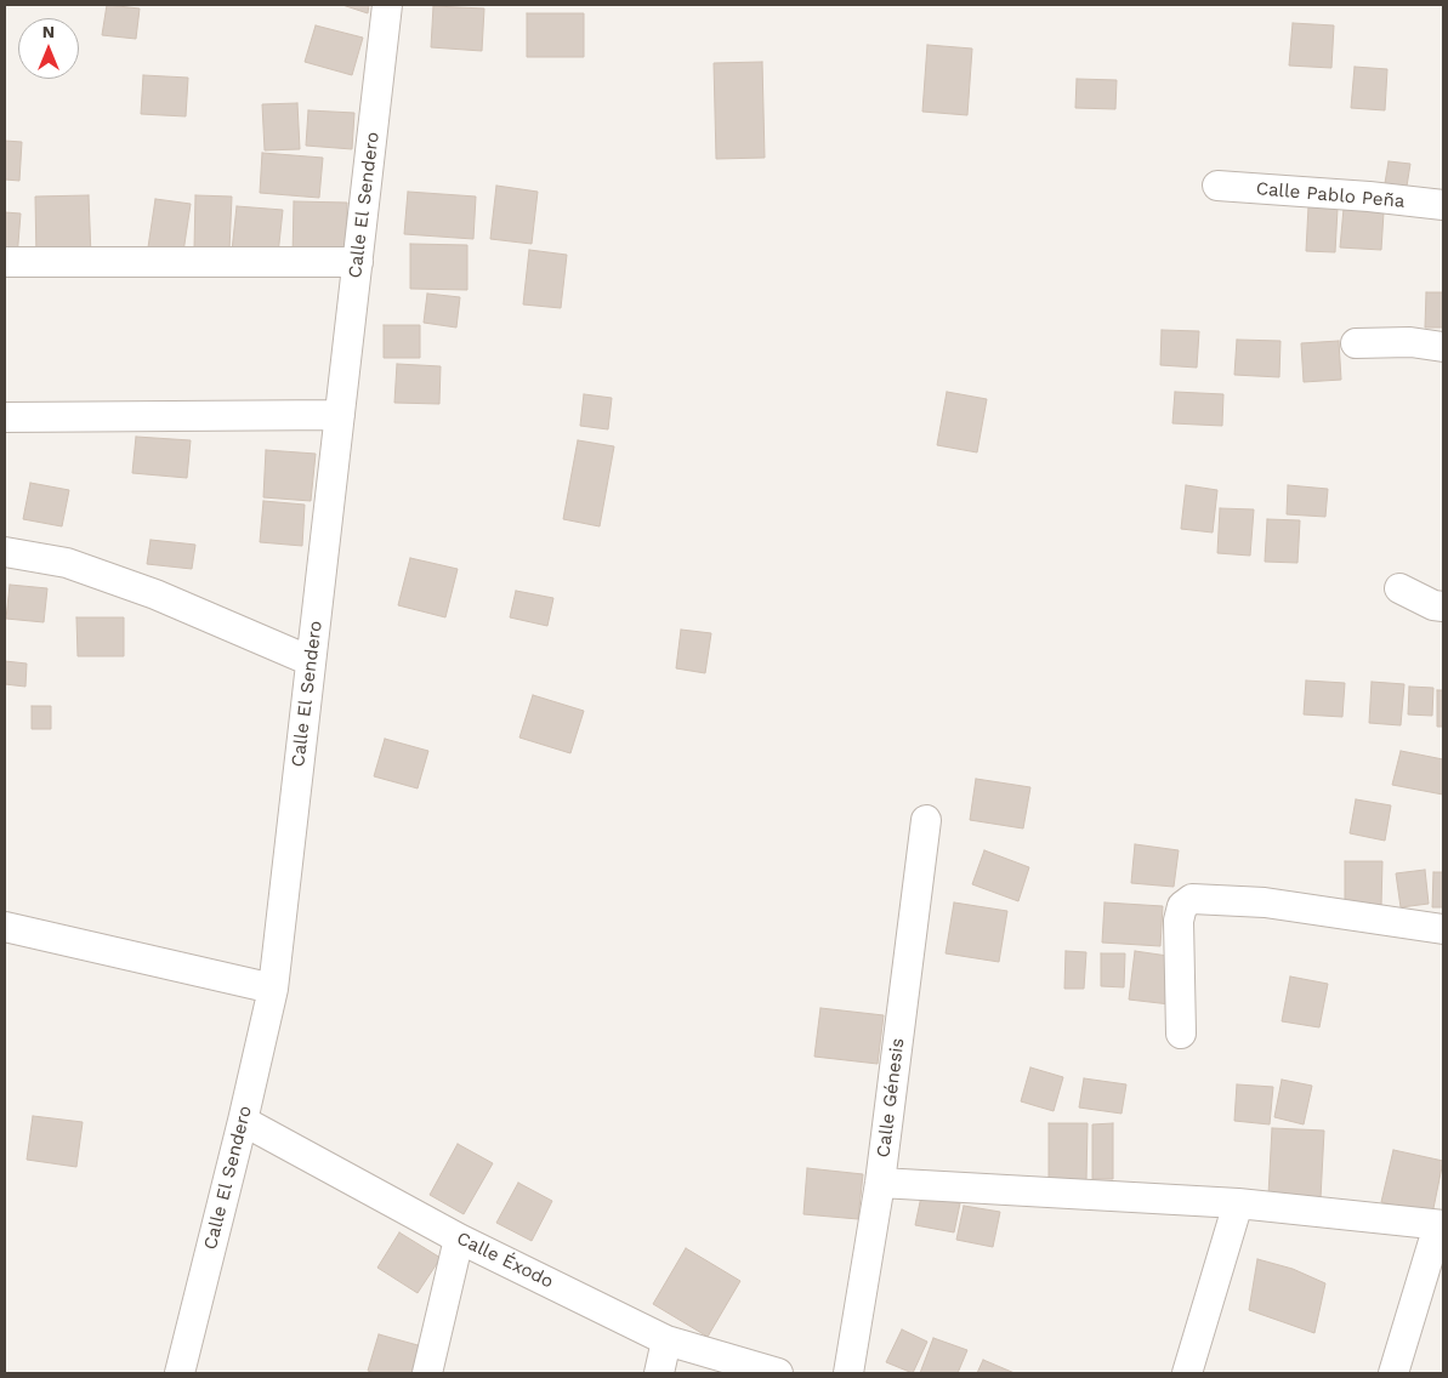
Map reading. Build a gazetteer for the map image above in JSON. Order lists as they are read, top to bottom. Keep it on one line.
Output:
{"streets":{"street":["Calle Pablo Peña","Calle El Sendero","Calle Génesis","Calle Éxodo"]},"crossings":[["Calle El Sendero","Calle Éxodo"]],"north":"top"}
